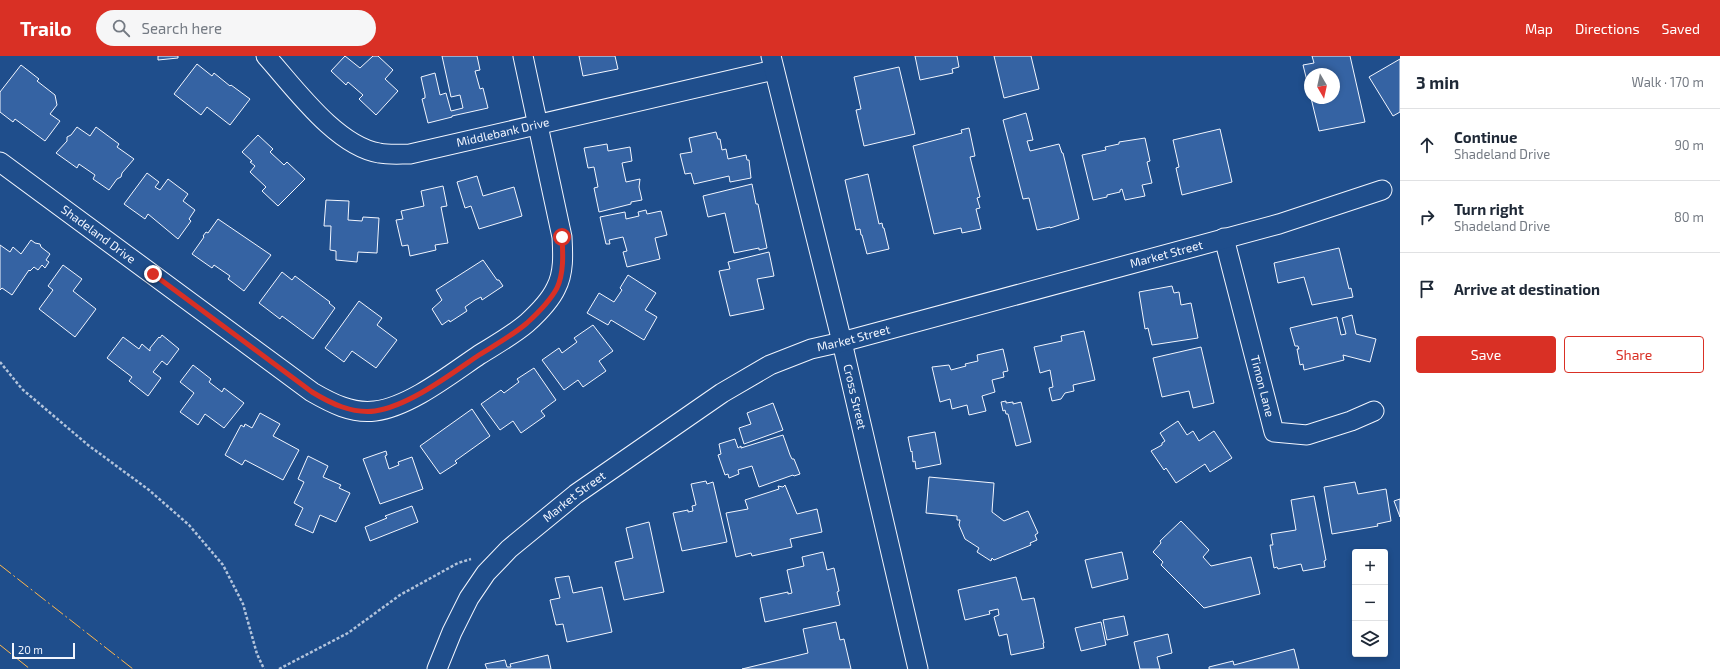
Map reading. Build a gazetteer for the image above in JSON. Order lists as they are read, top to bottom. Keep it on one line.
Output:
{"streets":{"street":["Middlebank Drive","Shadeland Drive","Market Street","Timon Lane","Cross Street"]},"crossings":[["Middlebank Drive","Shadeland Drive"],["Middlebank Drive","Cross Street"],["Market Street","Timon Lane"],["Market Street","Cross Street"]],"scale_bar":"20 m","north":"bottom","page":{"header":"Trailo","search":"Search here","nav":["Map","Directions","Saved"],"heading":["3 min","Walk · 170 m"],"list":[["Continue","Shadeland Drive","90 m"],["Turn right","Shadeland Drive","80 m"],"Arrive at destination"],"buttons":["Save","Share"],"map_buttons":["+","−"],"scale":"20 m"}}
